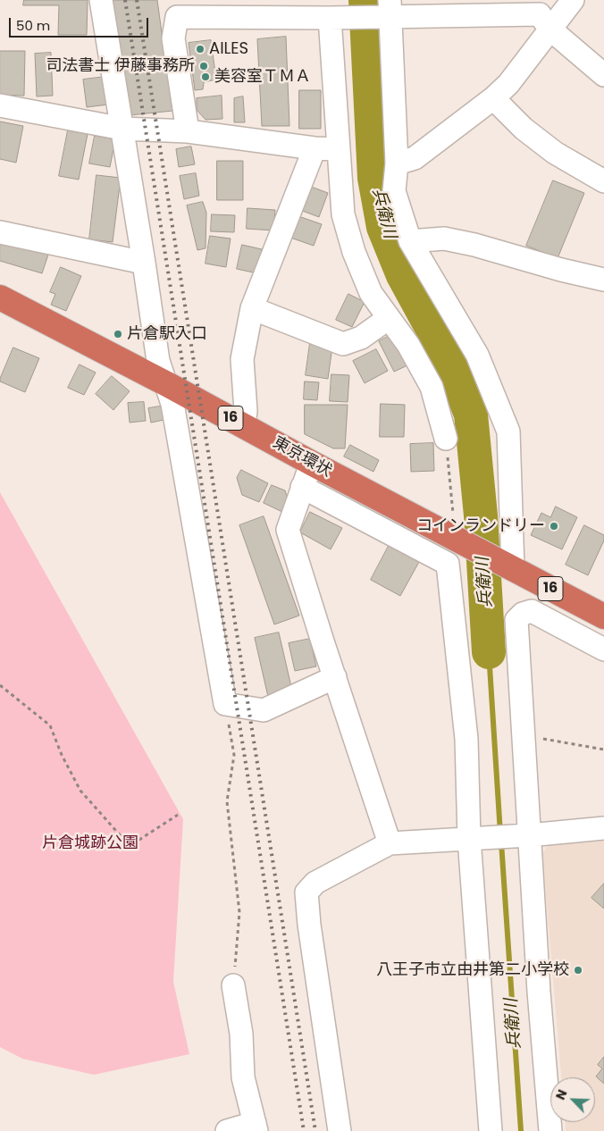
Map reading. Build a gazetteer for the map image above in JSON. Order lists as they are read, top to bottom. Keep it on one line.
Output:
{"streets":{"highway":["16","東京環状"]},"water":["兵衛川"],"parks":["片倉城跡公園"],"places":["AILES","司法書士 伊藤事務所","美容室ＴＭＡ","片倉駅入口","コインランドリー","八王子市立由井第二小学校"],"scale_bar":"50 m","north":"top left"}
